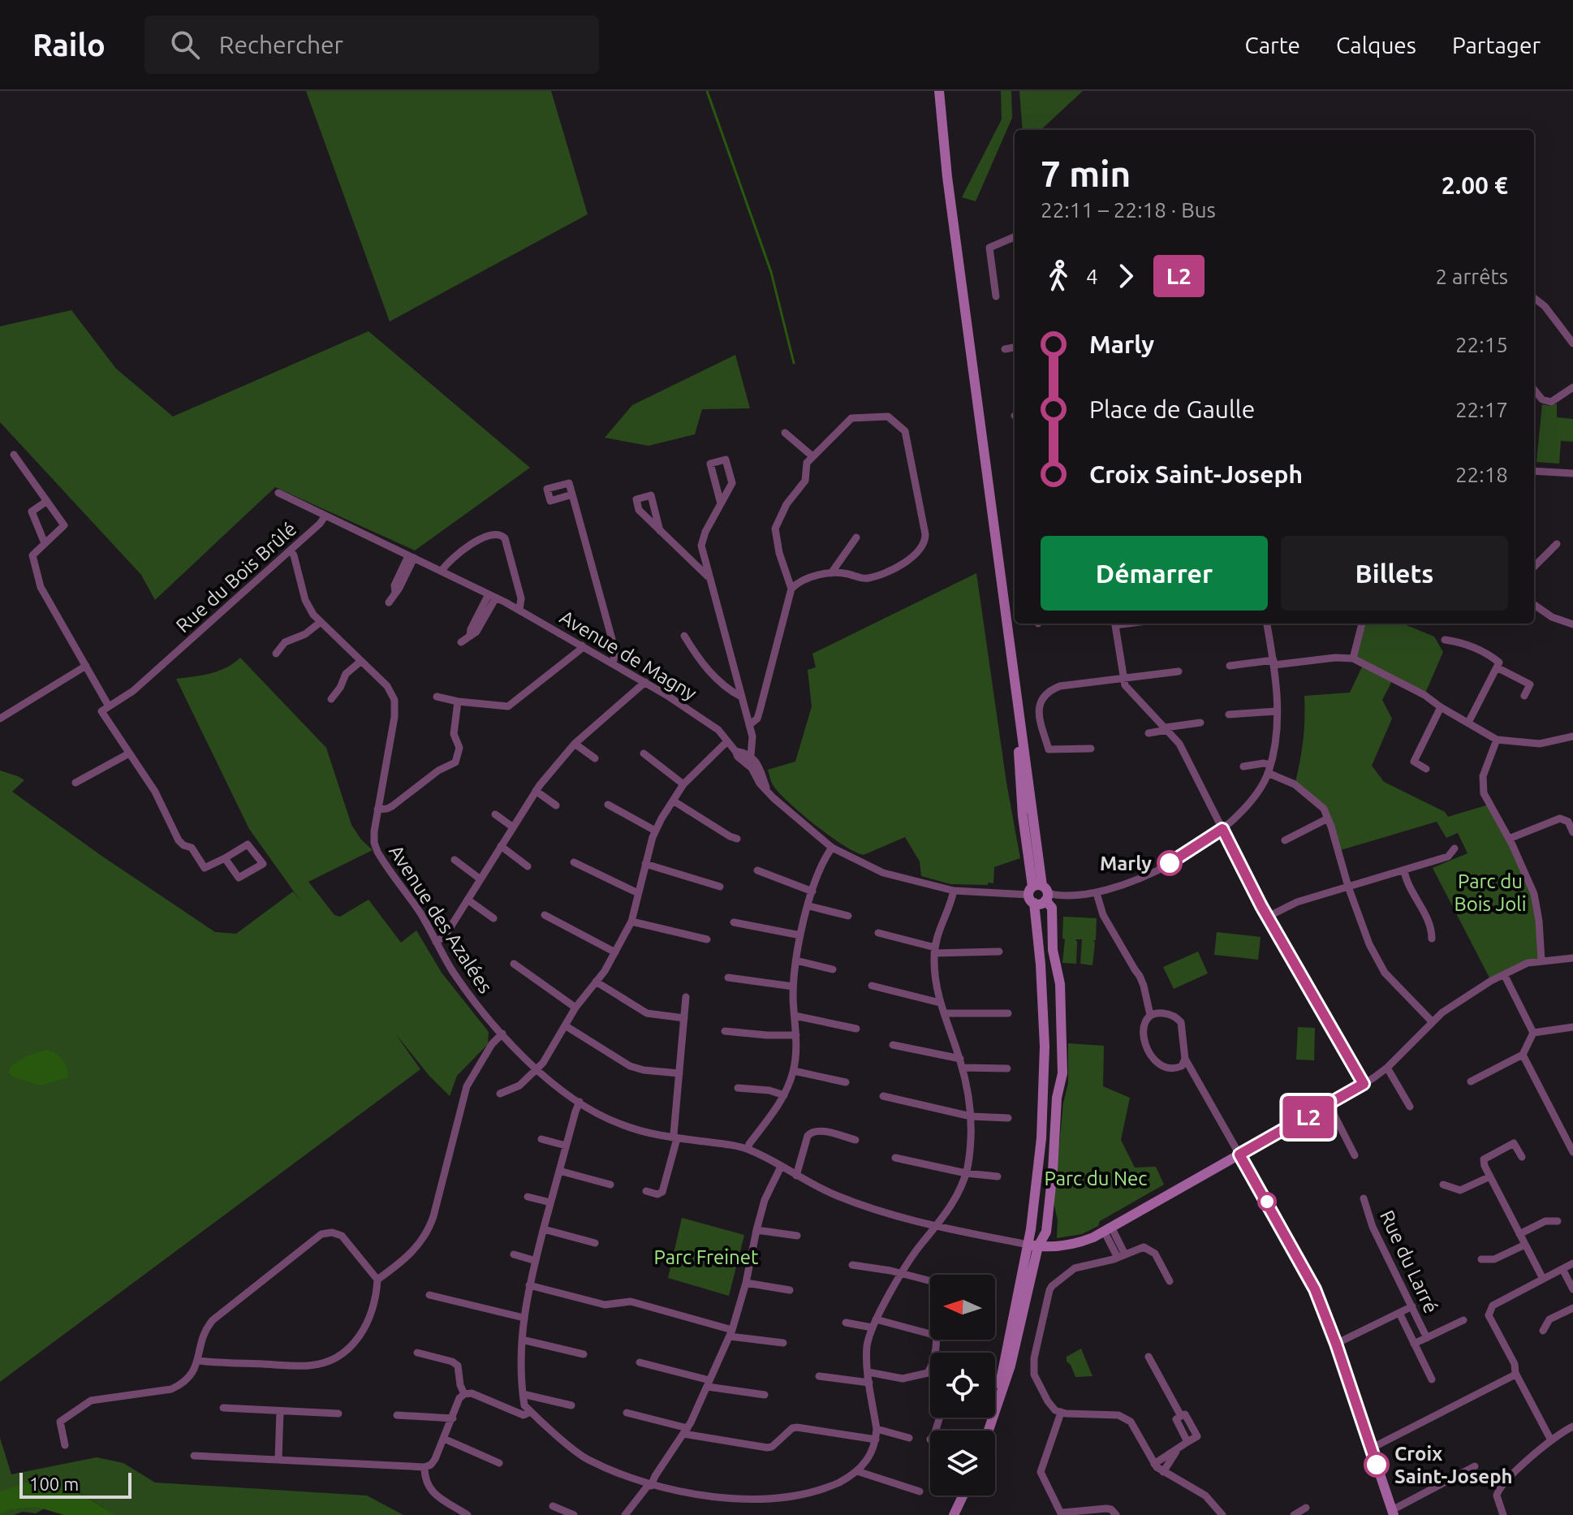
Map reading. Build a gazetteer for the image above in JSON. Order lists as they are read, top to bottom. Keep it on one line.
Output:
{"streets":{"street":["Rue du Bois Brûlé","Avenue de Magny","Avenue des Azalées","Rue du Larré"]},"crossings":[["Rue du Bois Brûlé","Avenue de Magny"],["Rue du Bois Brûlé","Avenue des Azalées"]],"parks":["Parc du Bois Joli","Parc du Nec","Parc Freinet"],"places":["Marly","Croix Saint-Joseph"],"lines":["bus line L2"],"scale_bar":"100 m","north":"left","page":{"header":"Railo","search":"Rechercher","nav":["Carte","Calques","Partager"],"on_map":"L2","heading":["7 min","22:11 – 22:18 · Bus","2.00 €"],"legs":["4","L2","2 arrêts"],"list":[{"name":"Marly","value":"22:15"},{"name":"Place de Gaulle","value":"22:17"},{"name":"Croix Saint-Joseph","value":"22:18"}],"buttons":["Démarrer","Billets"],"scale":"100 m"}}
